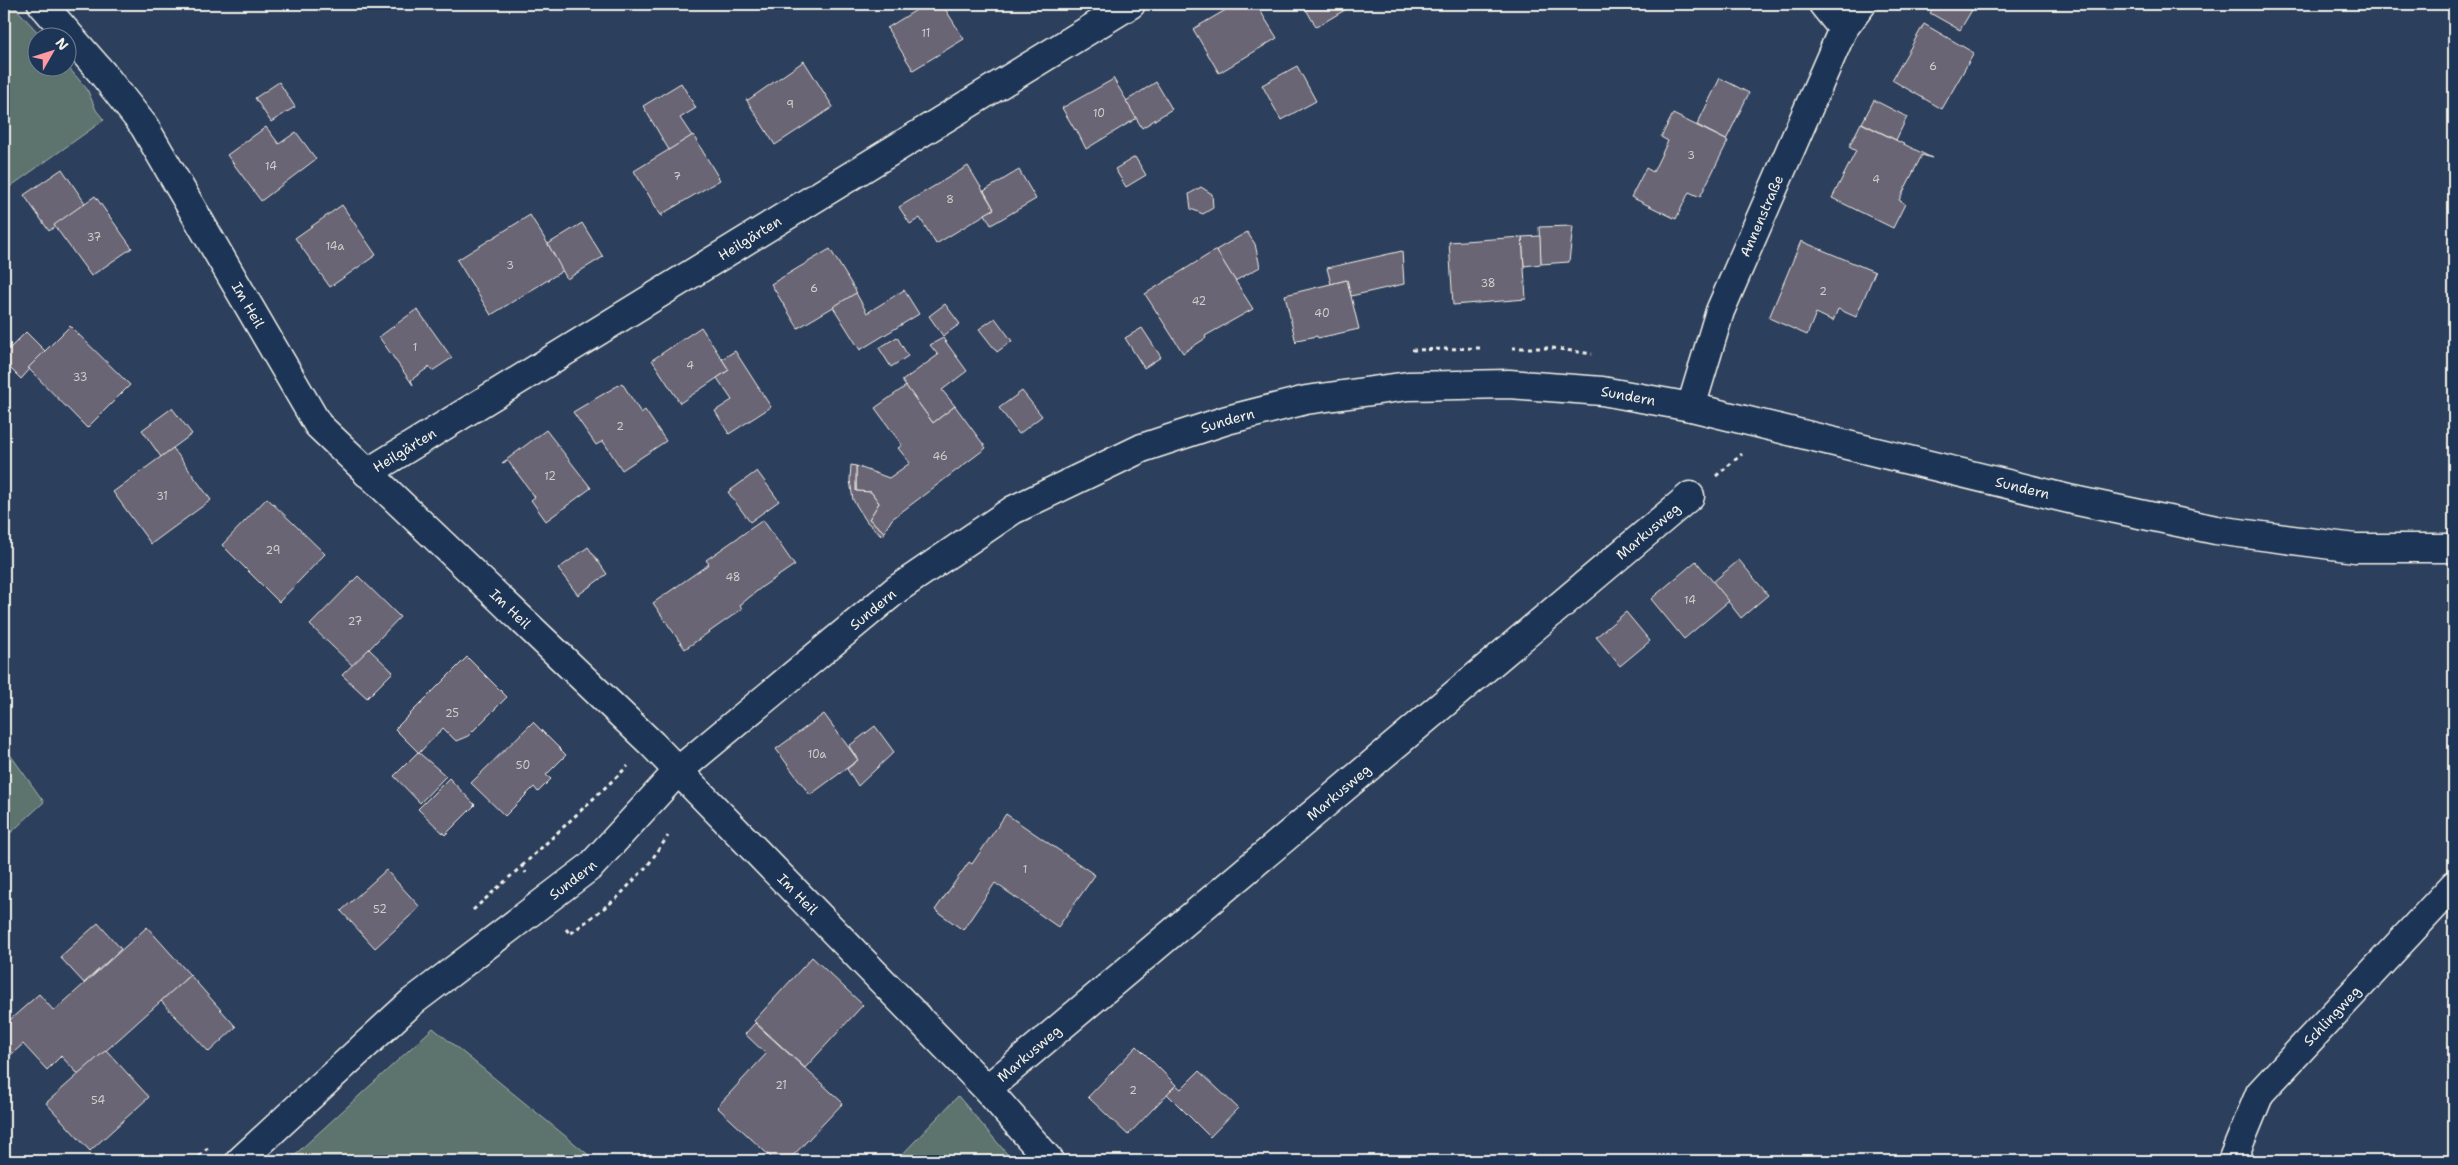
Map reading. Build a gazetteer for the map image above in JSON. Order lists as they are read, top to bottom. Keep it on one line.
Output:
{"streets":{"street":["Annenstraße","Heilgärten","Im Heil","Sundern","Markusweg","Schlingweg"]},"crossings":[["Annenstraße","Sundern"],["Heilgärten","Im Heil"],["Im Heil","Sundern"],["Im Heil","Markusweg"]],"house_numbers":["11","6","9","10","3","14","7","4","8","37","14a","3","38","6","2","42","40","1","4","33","2","46","12","31","29","48","14","27","25","10a","50","1","52","21","2","54"],"north":"top right"}
